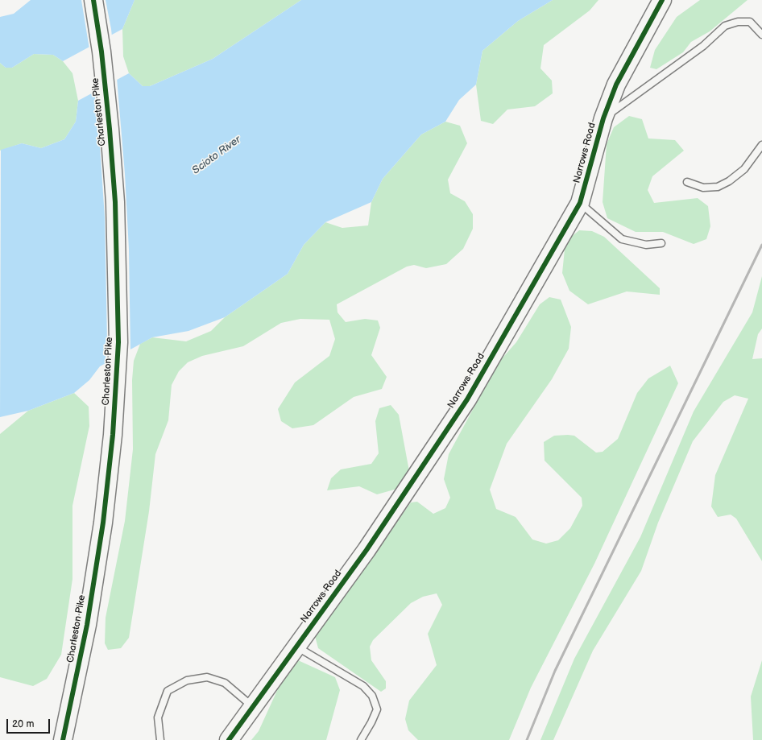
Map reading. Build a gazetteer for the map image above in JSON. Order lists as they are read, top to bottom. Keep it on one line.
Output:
{"streets":{"street":["Charleston Pike","Narrows Road"]},"water":["Scioto River"],"scale_bar":"20 m"}
